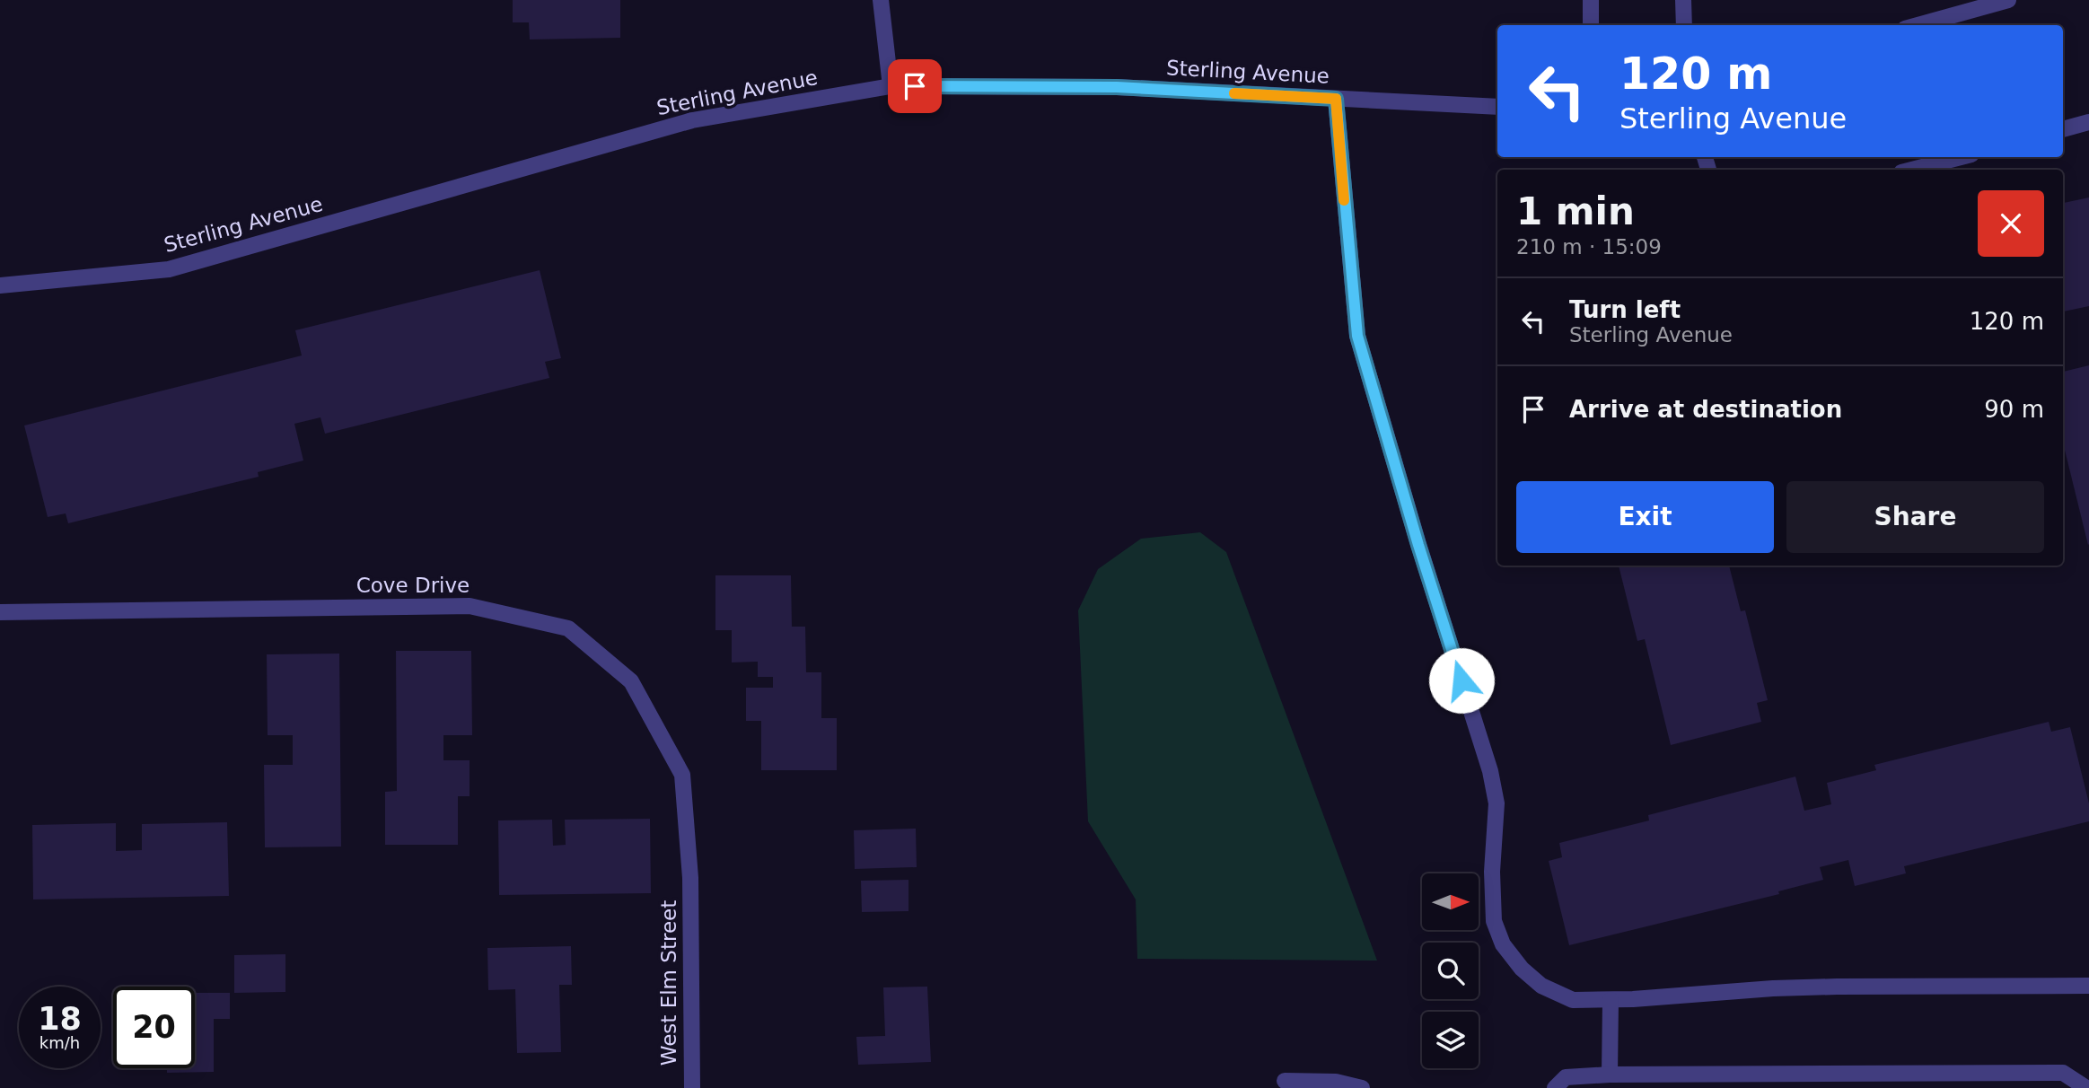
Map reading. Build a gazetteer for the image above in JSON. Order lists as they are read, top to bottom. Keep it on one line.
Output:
{"streets":{"street":["Sterling Avenue","Cove Drive","West Elm Street"]},"crossings":[["Cove Drive","West Elm Street"]],"north":"right","page":{"turn":["120 m","Sterling Avenue"],"heading":["1 min","210 m · 15:09"],"list":[{"name":"Turn left","note":"Sterling Avenue","value":"120 m"},{"name":"Arrive at destination","value":"90 m"}],"buttons":["Exit","Share"],"speed":"18 km/h","limit":"20"}}
